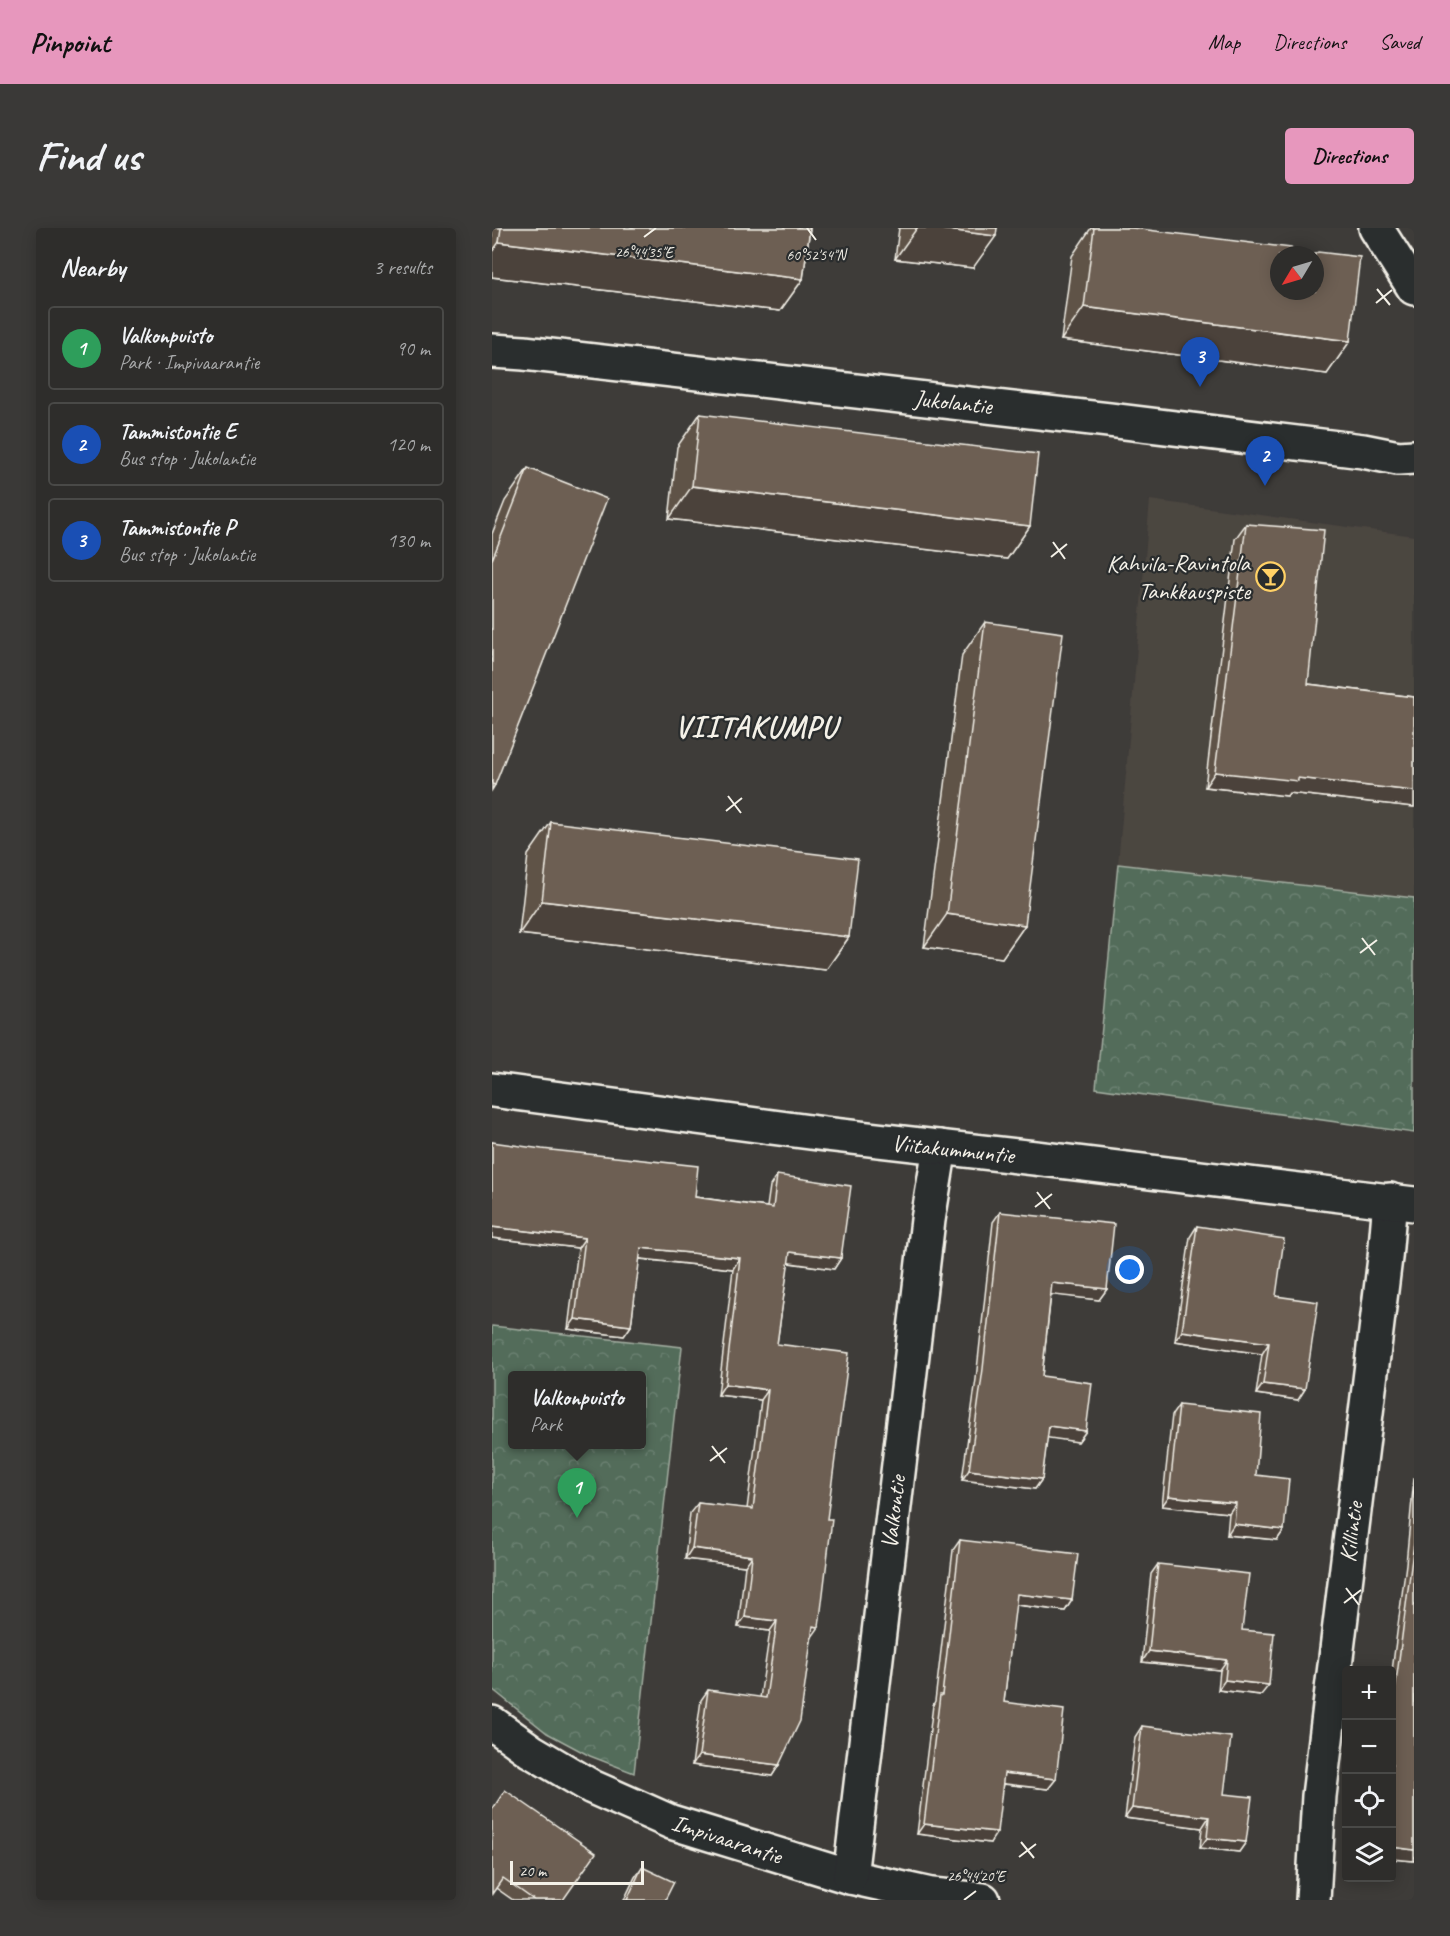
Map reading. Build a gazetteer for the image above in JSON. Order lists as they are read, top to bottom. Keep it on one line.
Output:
{"streets":{"street":["Jukolantie","Viitakummuntie","Valkontie","Killintie","Impivaarantie"]},"crossings":[["Viitakummuntie","Valkontie"],["Viitakummuntie","Killintie"],["Valkontie","Impivaarantie"]],"districts":["VIITAKUMPU"],"places":{"bar":["Kahvila-Ravintola Tankkauspiste"]},"scale_bar":"20 m","north":"bottom left","page":{"header":"Pinpoint","nav":["Map","Directions","Saved"],"buttons":"Directions","title":"Find us","heading":["Nearby","3 results"],"list":[{"mark":"1","name":"Valkonpuisto","note":"Park · Impivaarantie","value":"90 m"},{"mark":"2","name":"Tammistontie E","note":"Bus stop · Jukolantie","value":"120 m"},{"mark":"3","name":"Tammistontie P","note":"Bus stop · Jukolantie","value":"130 m"}],"pins":["3","2","1"],"popup":["Valkonpuisto","Park"],"map_buttons":["+","−"],"scale":"20 m"},"coordinates":["26°44'35\"E","60°52'54\"N","26°44'20\"E"]}
